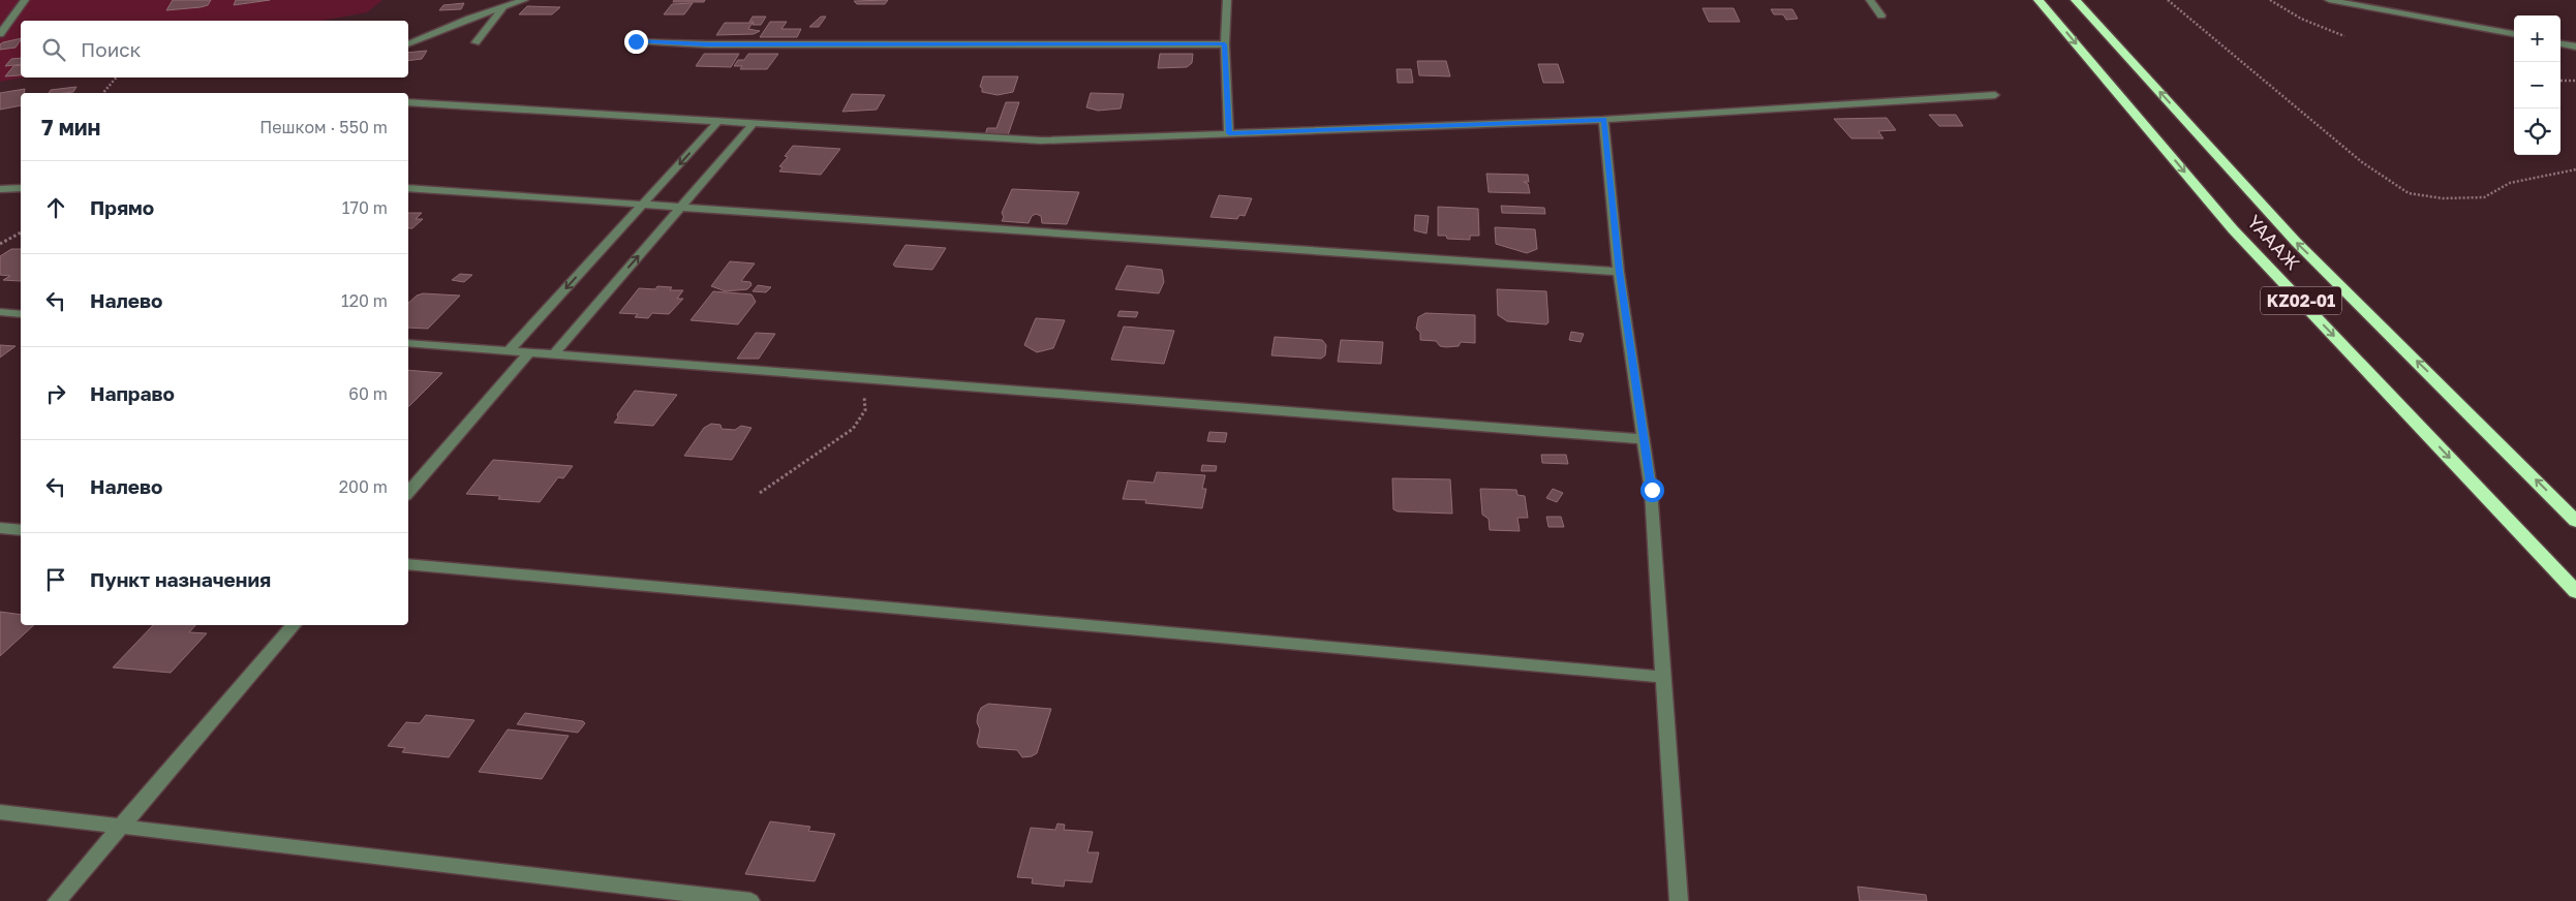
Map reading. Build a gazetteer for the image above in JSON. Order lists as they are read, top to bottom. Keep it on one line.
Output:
{"streets":{"highway":["ҮАААЖ","KZ02-01"]},"page":{"map_buttons":["+","−"],"search":"Поиск","heading":["7 мин","Пешком · 550 m"],"list":[["Прямо","170 m"],["Налево","120 m"],["Направо","60 m"],["Налево","200 m"],"Пункт назначения"]}}
